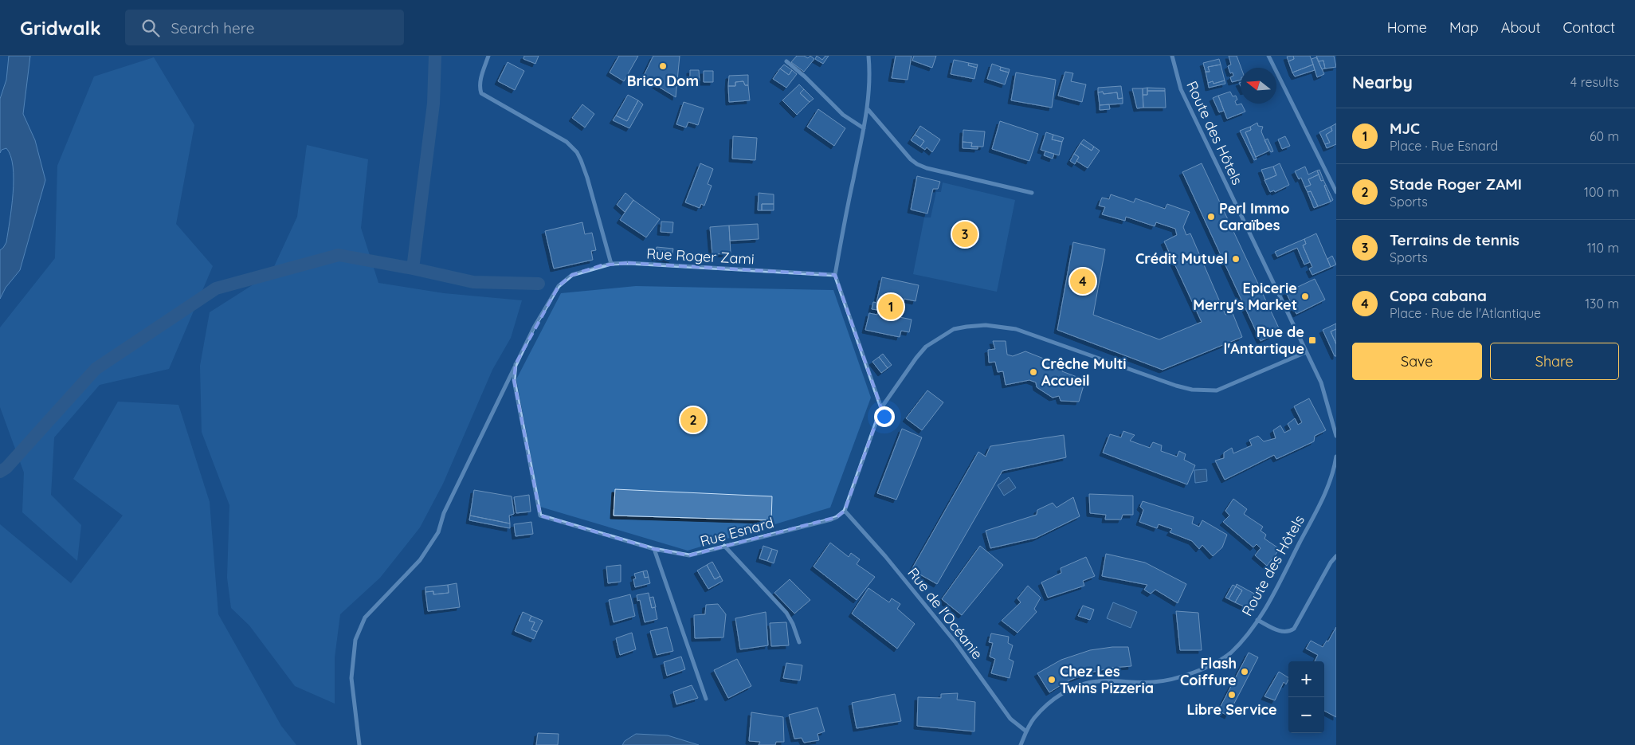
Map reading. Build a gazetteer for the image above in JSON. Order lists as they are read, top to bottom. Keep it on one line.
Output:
{"streets":{"street":["Route des Hôtels","Rue Roger Zami","Rue Esnard","Rue de l'Océanie"]},"crossings":[["Route des Hôtels","Rue de l'Océanie"],["Rue Roger Zami","Rue Esnard"],["Rue Esnard","Rue de l'Océanie"]],"places":{"other":["Brico Dom","Perl Immo Caraïbes","Crédit Mutuel","Epicerie Merry's Market","Crêche Multi Accueil","Flash Coiffure","Chez Les Twins Pizzeria","Libre Service"],"transit":["Rue de l'Antartique"]},"north":"left","page":{"header":"Gridwalk","search":"Search here","nav":["Home","Map","About","Contact"],"heading":["Nearby","4 results"],"list":[{"mark":"1","name":"MJC","note":"Place · Rue Esnard","value":"60 m"},{"mark":"2","name":"Stade Roger ZAMI","note":"Sports","value":"100 m"},{"mark":"3","name":"Terrains de tennis","note":"Sports","value":"110 m"},{"mark":"4","name":"Copa cabana","note":"Place · Rue de l'Atlantique","value":"130 m"}],"pins":["3","4","1","2"],"buttons":["Save","Share"],"map_buttons":["+","−"]}}
